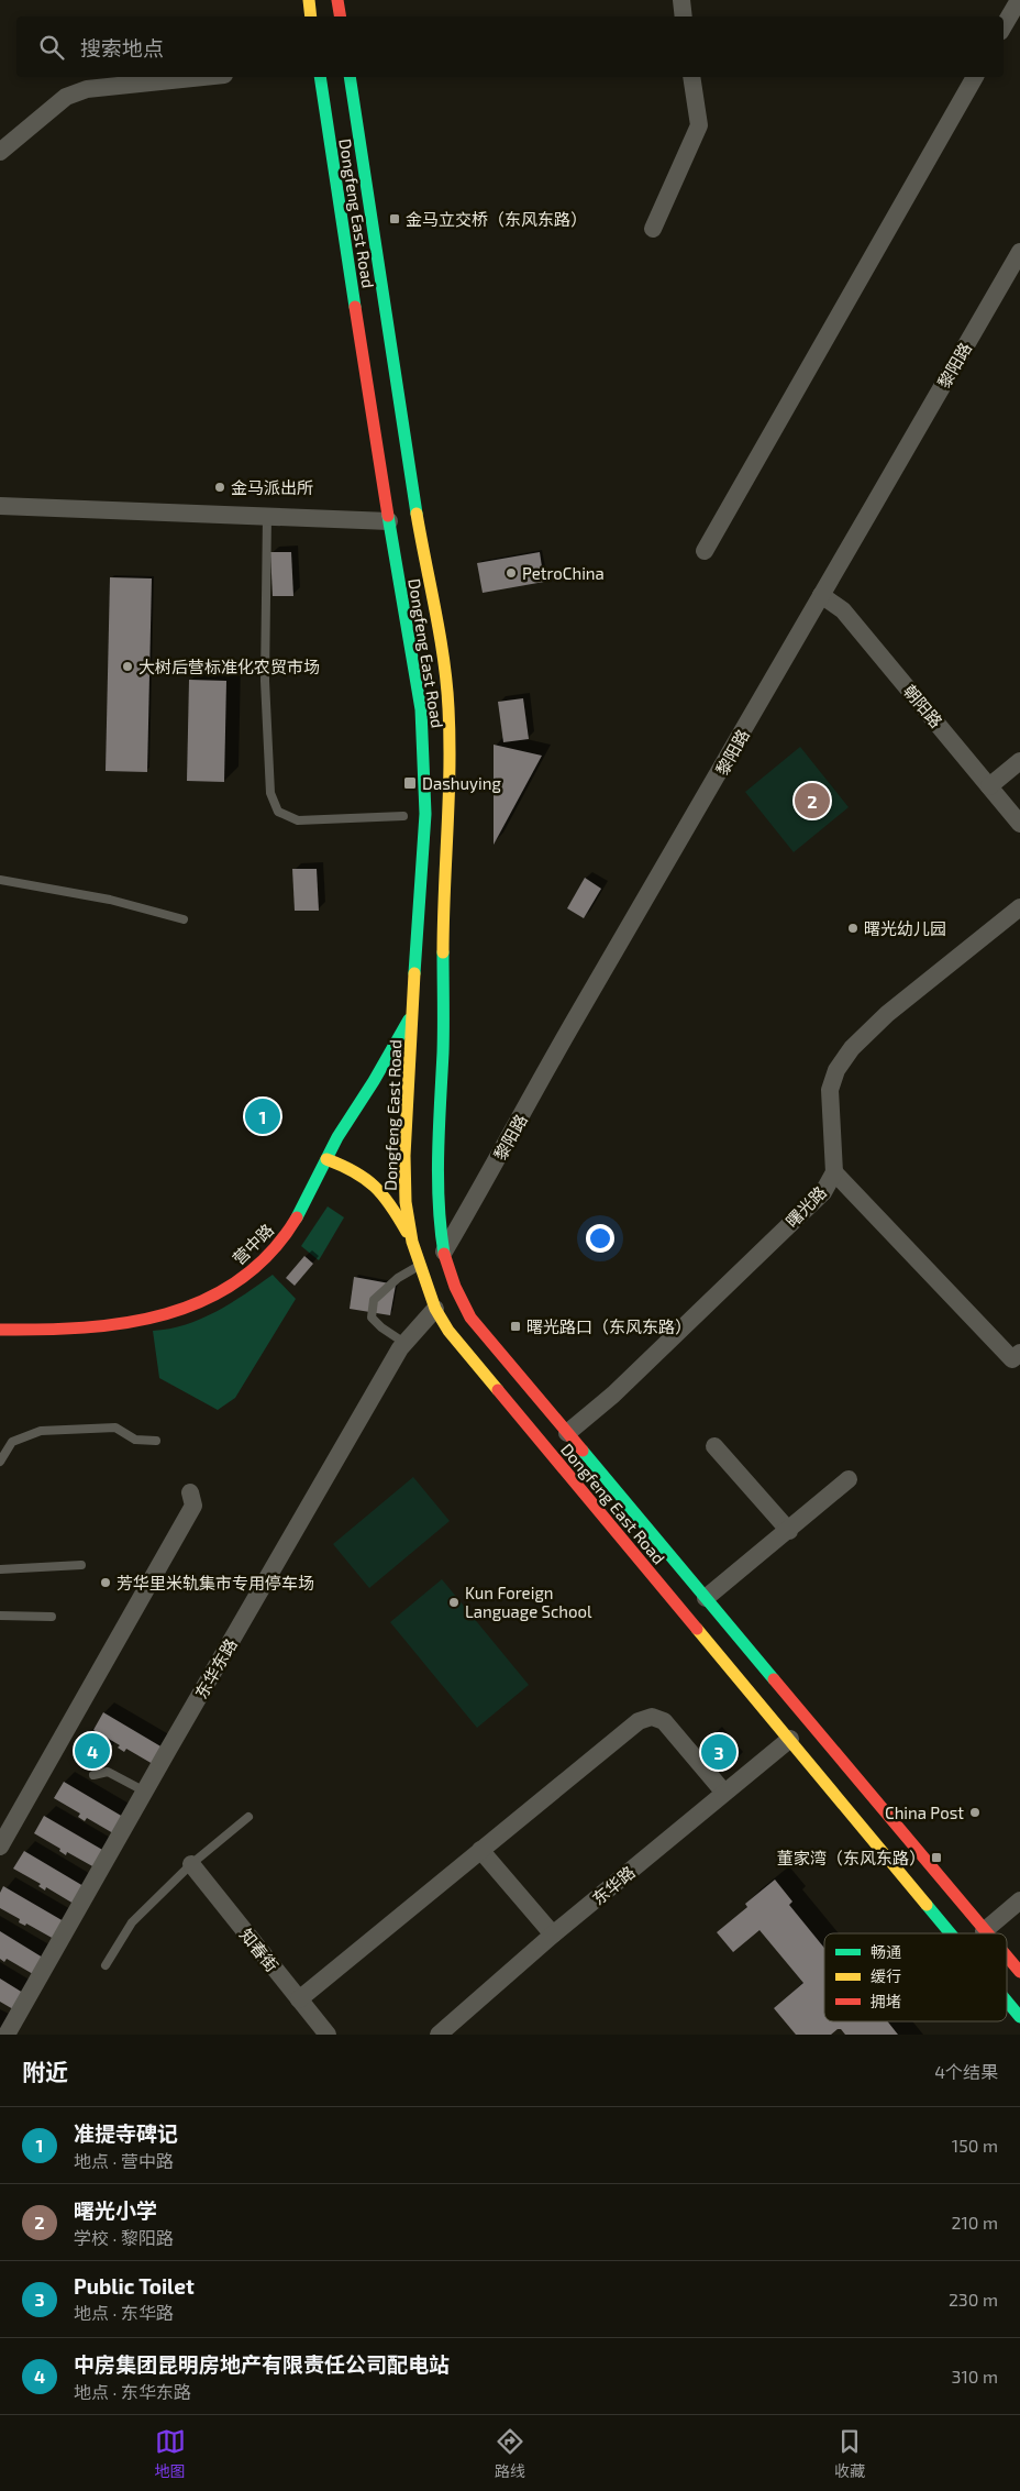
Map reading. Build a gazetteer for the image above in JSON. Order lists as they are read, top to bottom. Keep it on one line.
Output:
{"streets":{"main road":["Dongfeng East Road","营中路"],"street":["黎阳路","朝阳路","曙光路","东华东路","东华路","知春街"]},"crossings":[["Dongfeng East Road","黎阳路"],["Dongfeng East Road","曙光路"],["Dongfeng East Road","营中路"],["Dongfeng East Road","东华东路"],["Dongfeng East Road","东华路"],["黎阳路","朝阳路"]],"places":{"transit":["金马立交桥（东风东路）","Dashuying","曙光路口（东风东路）","董家湾（东风东路）"],"other":["金马派出所","PetroChina","大树后营标准化农贸市场","曙光幼儿园","芳华里米轨集市专用停车场","Kun Foreign Language School","China Post"]},"legend":["畅通","缓行","拥堵"],"page":{"search":"搜索地点","pins":["2","1","4","3"],"heading":["附近","4个结果"],"list":[{"mark":"1","name":"准提寺碑记","note":"地点 · 营中路","value":"150 m"},{"mark":"2","name":"曙光小学","note":"学校 · 黎阳路","value":"210 m"},{"mark":"3","name":"Public Toilet","note":"地点 · 东华路","value":"230 m"},{"mark":"4","name":"中房集团昆明房地产有限责任公司配电站","note":"地点 · 东华东路","value":"310 m"}],"nav":["地图","路线","收藏"]}}
